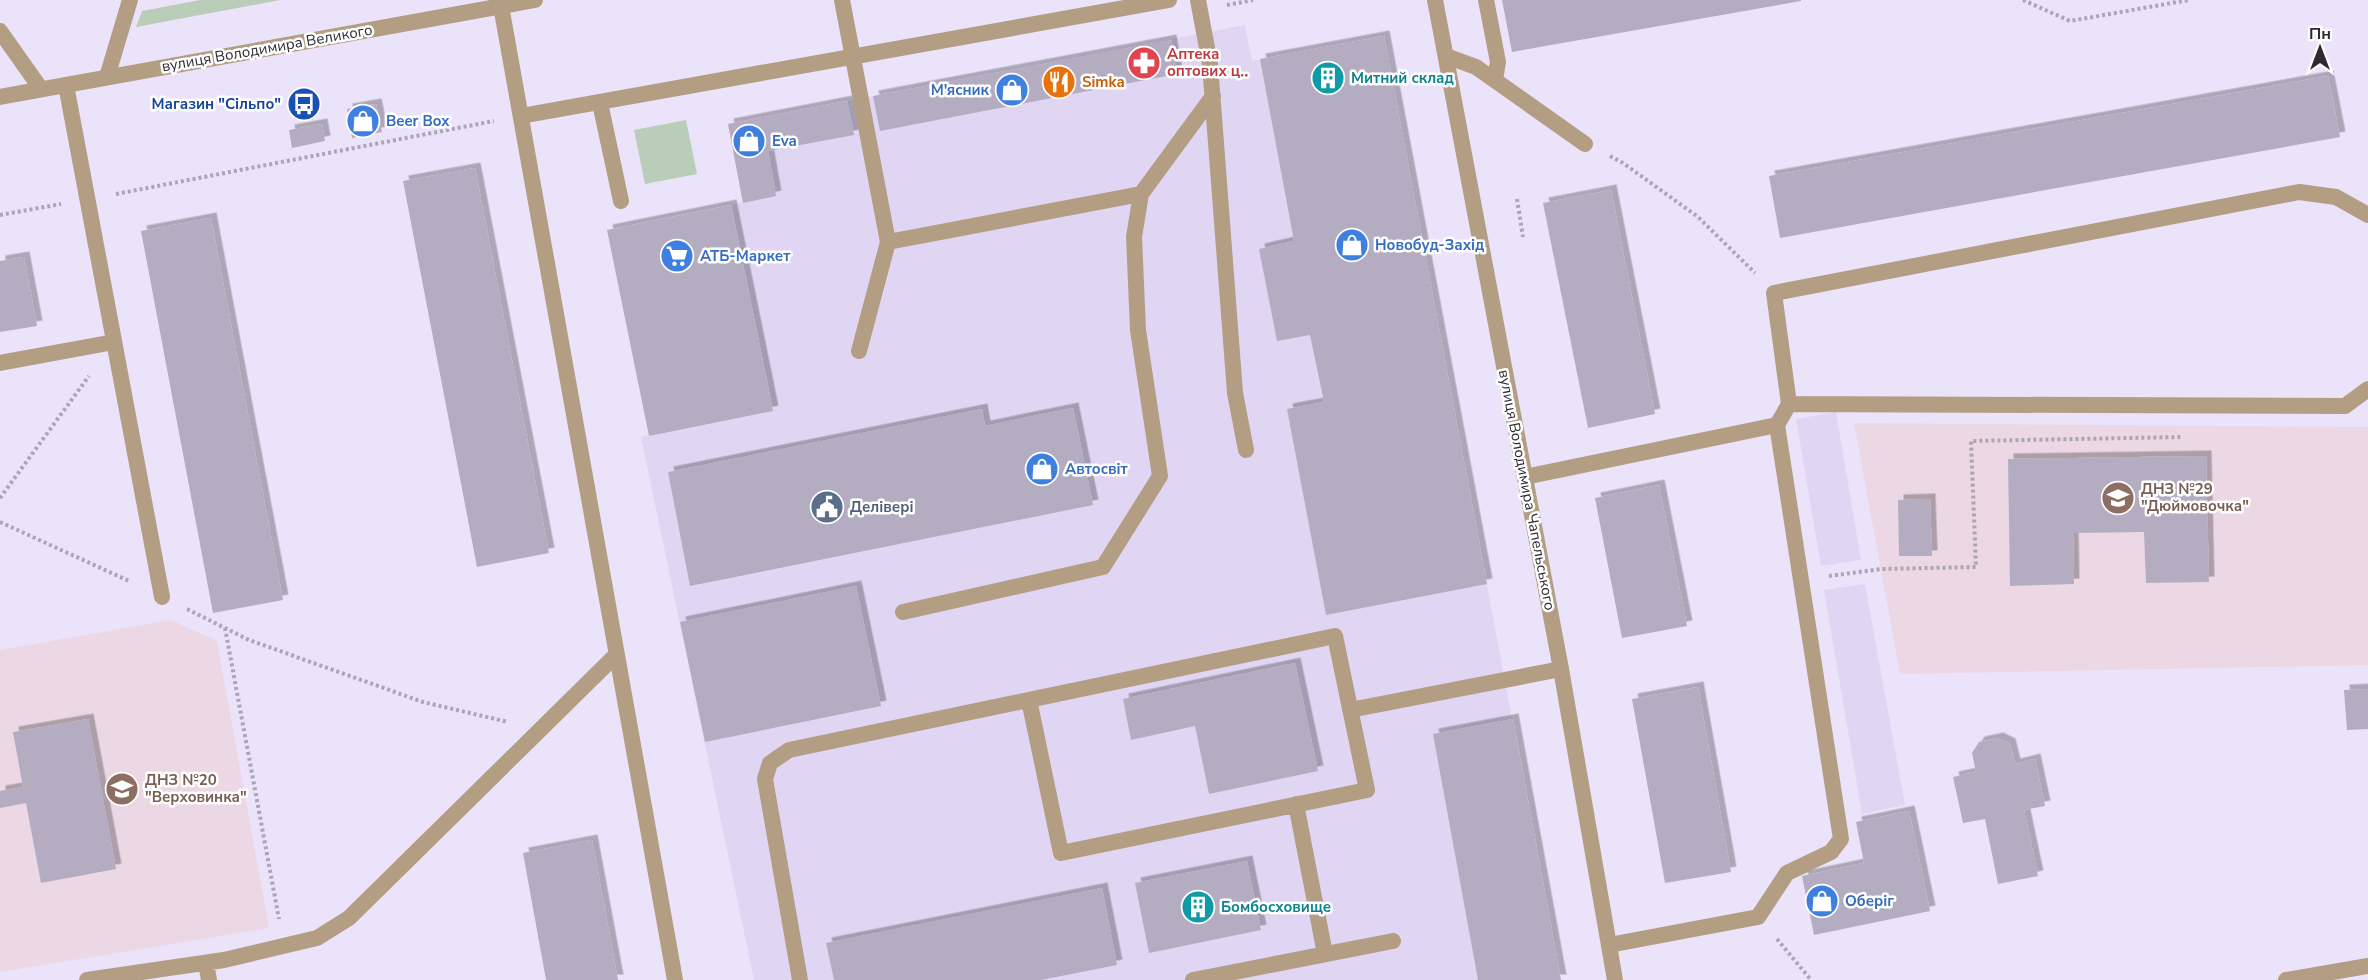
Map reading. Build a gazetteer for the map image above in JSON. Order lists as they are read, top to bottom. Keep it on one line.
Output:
{"streets":{"street":["вулиця Володимира Великого","вулиця Володимира Чапельського"]},"places":{"pharmacy":["Аптека оптових ц‥"],"building":["Митний склад","Бомбосховище"],"restaurant":["Simka"],"shop":["М'ясник","Beer Box","Eva","Новобуд-Захід","Автосвіт","Оберіг"],"bus stop":["Магазин \"Сільпо\""],"supermarket":["АТБ-Маркет"],"school or university":["ДНЗ №29 \"Дюймовочка\"","ДНЗ №20 \"Верховинка\""],"public building":["Делівері"]},"north":"top"}
